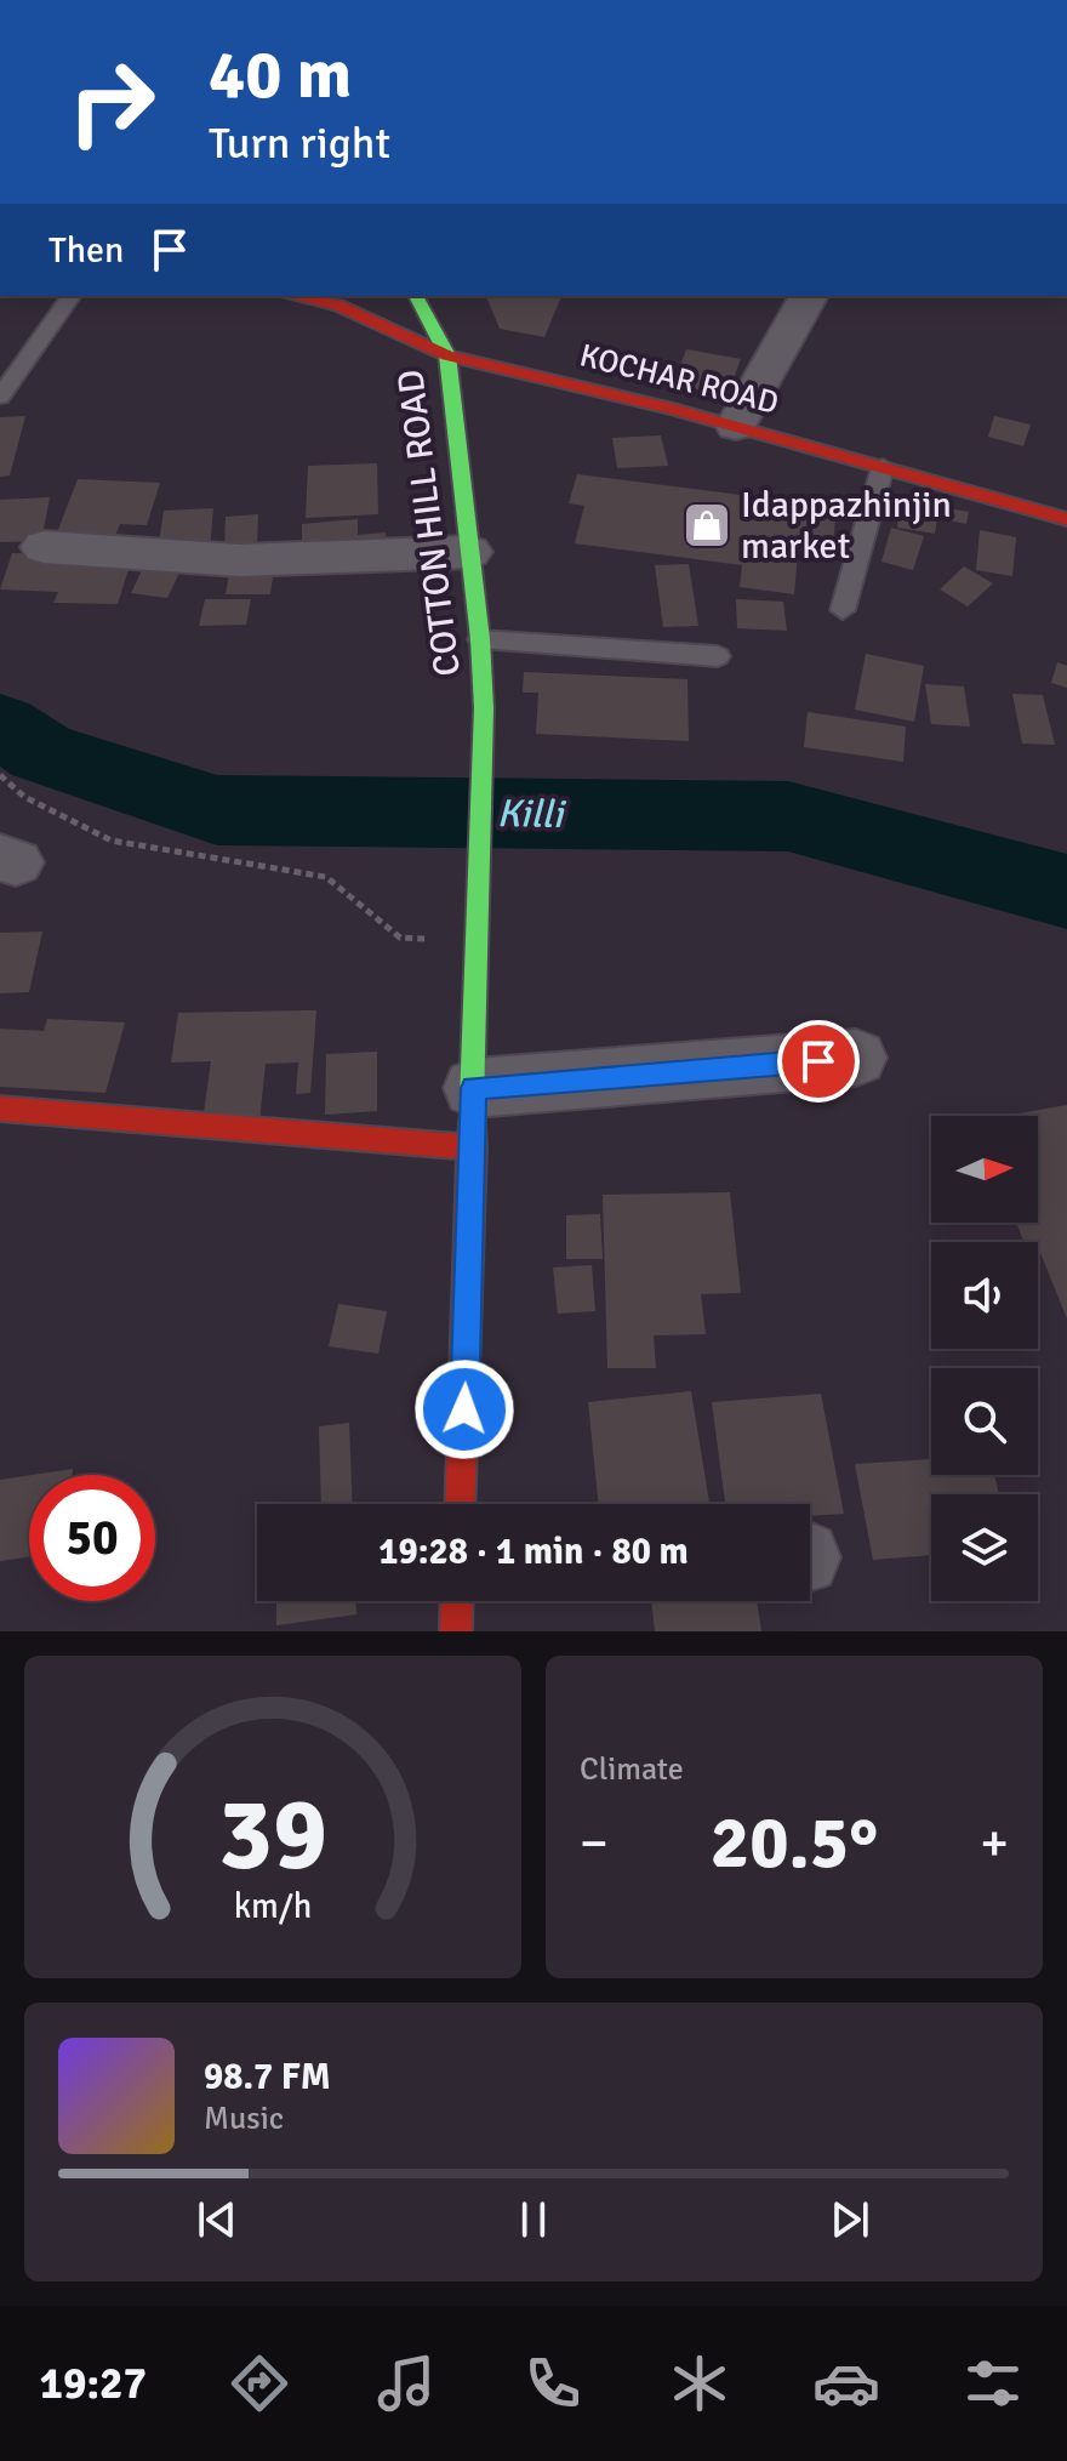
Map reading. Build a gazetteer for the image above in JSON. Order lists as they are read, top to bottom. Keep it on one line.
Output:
{"streets":{"main road":["KOCHAR ROAD","COTTON HILL ROAD"]},"crossings":[["KOCHAR ROAD","COTTON HILL ROAD"]],"water":["Killi"],"places":{"shop":["Idappazhinjin market"]},"north":"right","page":{"turn":["40 m","Turn right"],"then":"Then","limit":"50","trip":"19:28 · 1 min · 80 m","tile":"Climate","heat":["−","20.5°","+"],"song":["98.7 FM","Music"],"tabs":"19:27","gauge":["39","km/h"]}}
